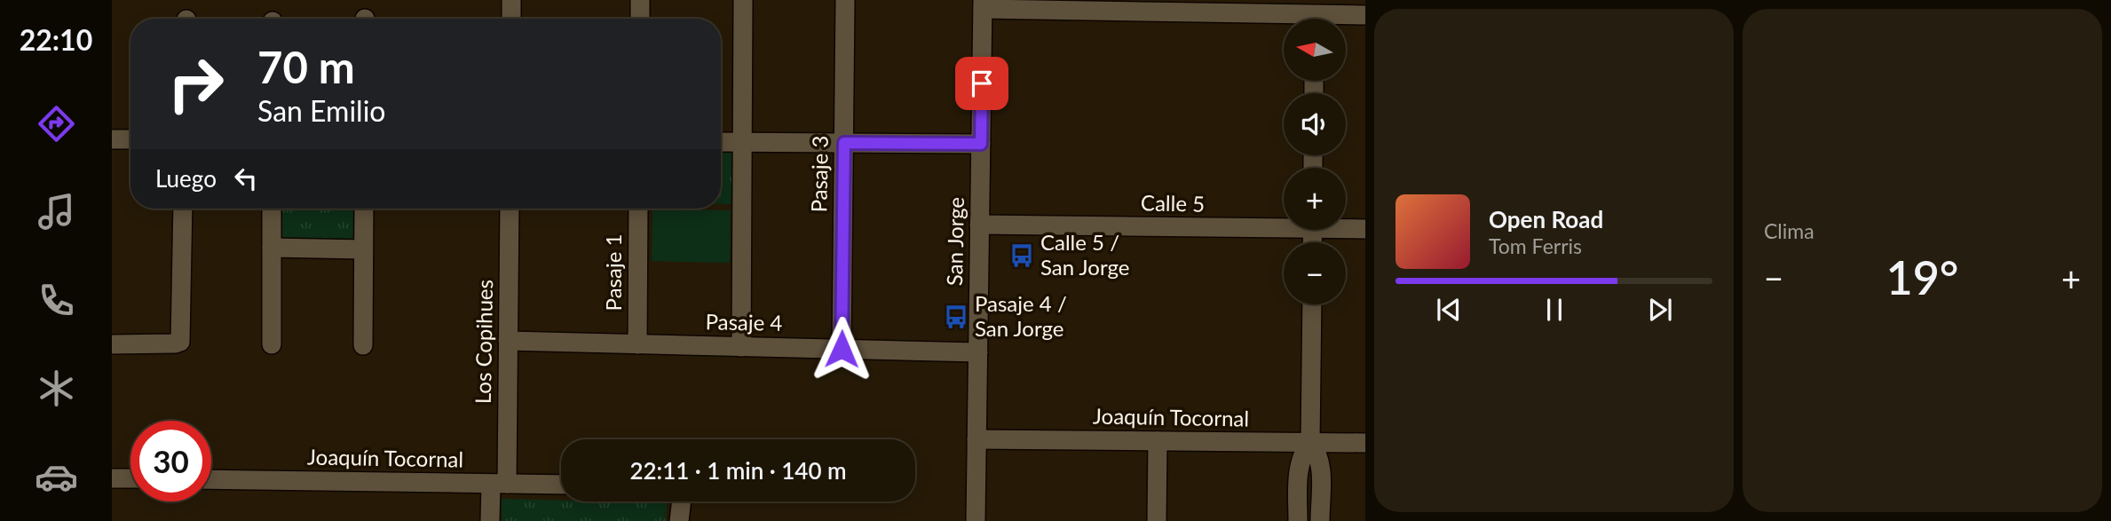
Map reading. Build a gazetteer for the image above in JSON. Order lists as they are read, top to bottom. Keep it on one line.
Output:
{"streets":{"street":["Pasaje 3","Calle 5","San Jorge","Pasaje 1","Pasaje 4","Los Copihues","Joaquín Tocornal"]},"crossings":[["Pasaje 3","Pasaje 4"],["Calle 5","San Jorge"],["San Jorge","Pasaje 4"],["San Jorge","Joaquín Tocornal"],["Pasaje 1","Pasaje 4"],["Pasaje 4","Los Copihues"],["Los Copihues","Joaquín Tocornal"]],"places":{"bus stop":["Calle 5 / San Jorge","Pasaje 4 / San Jorge"]},"north":"left","page":{"tabs":"22:10","tile":"Clima","map_buttons":["+","−"],"turn":["70 m","San Emilio"],"then":"Luego","song":["Open Road","Tom Ferris"],"heat":["−","19°","+"],"limit":"30","trip":"22:11 · 1 min · 140 m"}}
